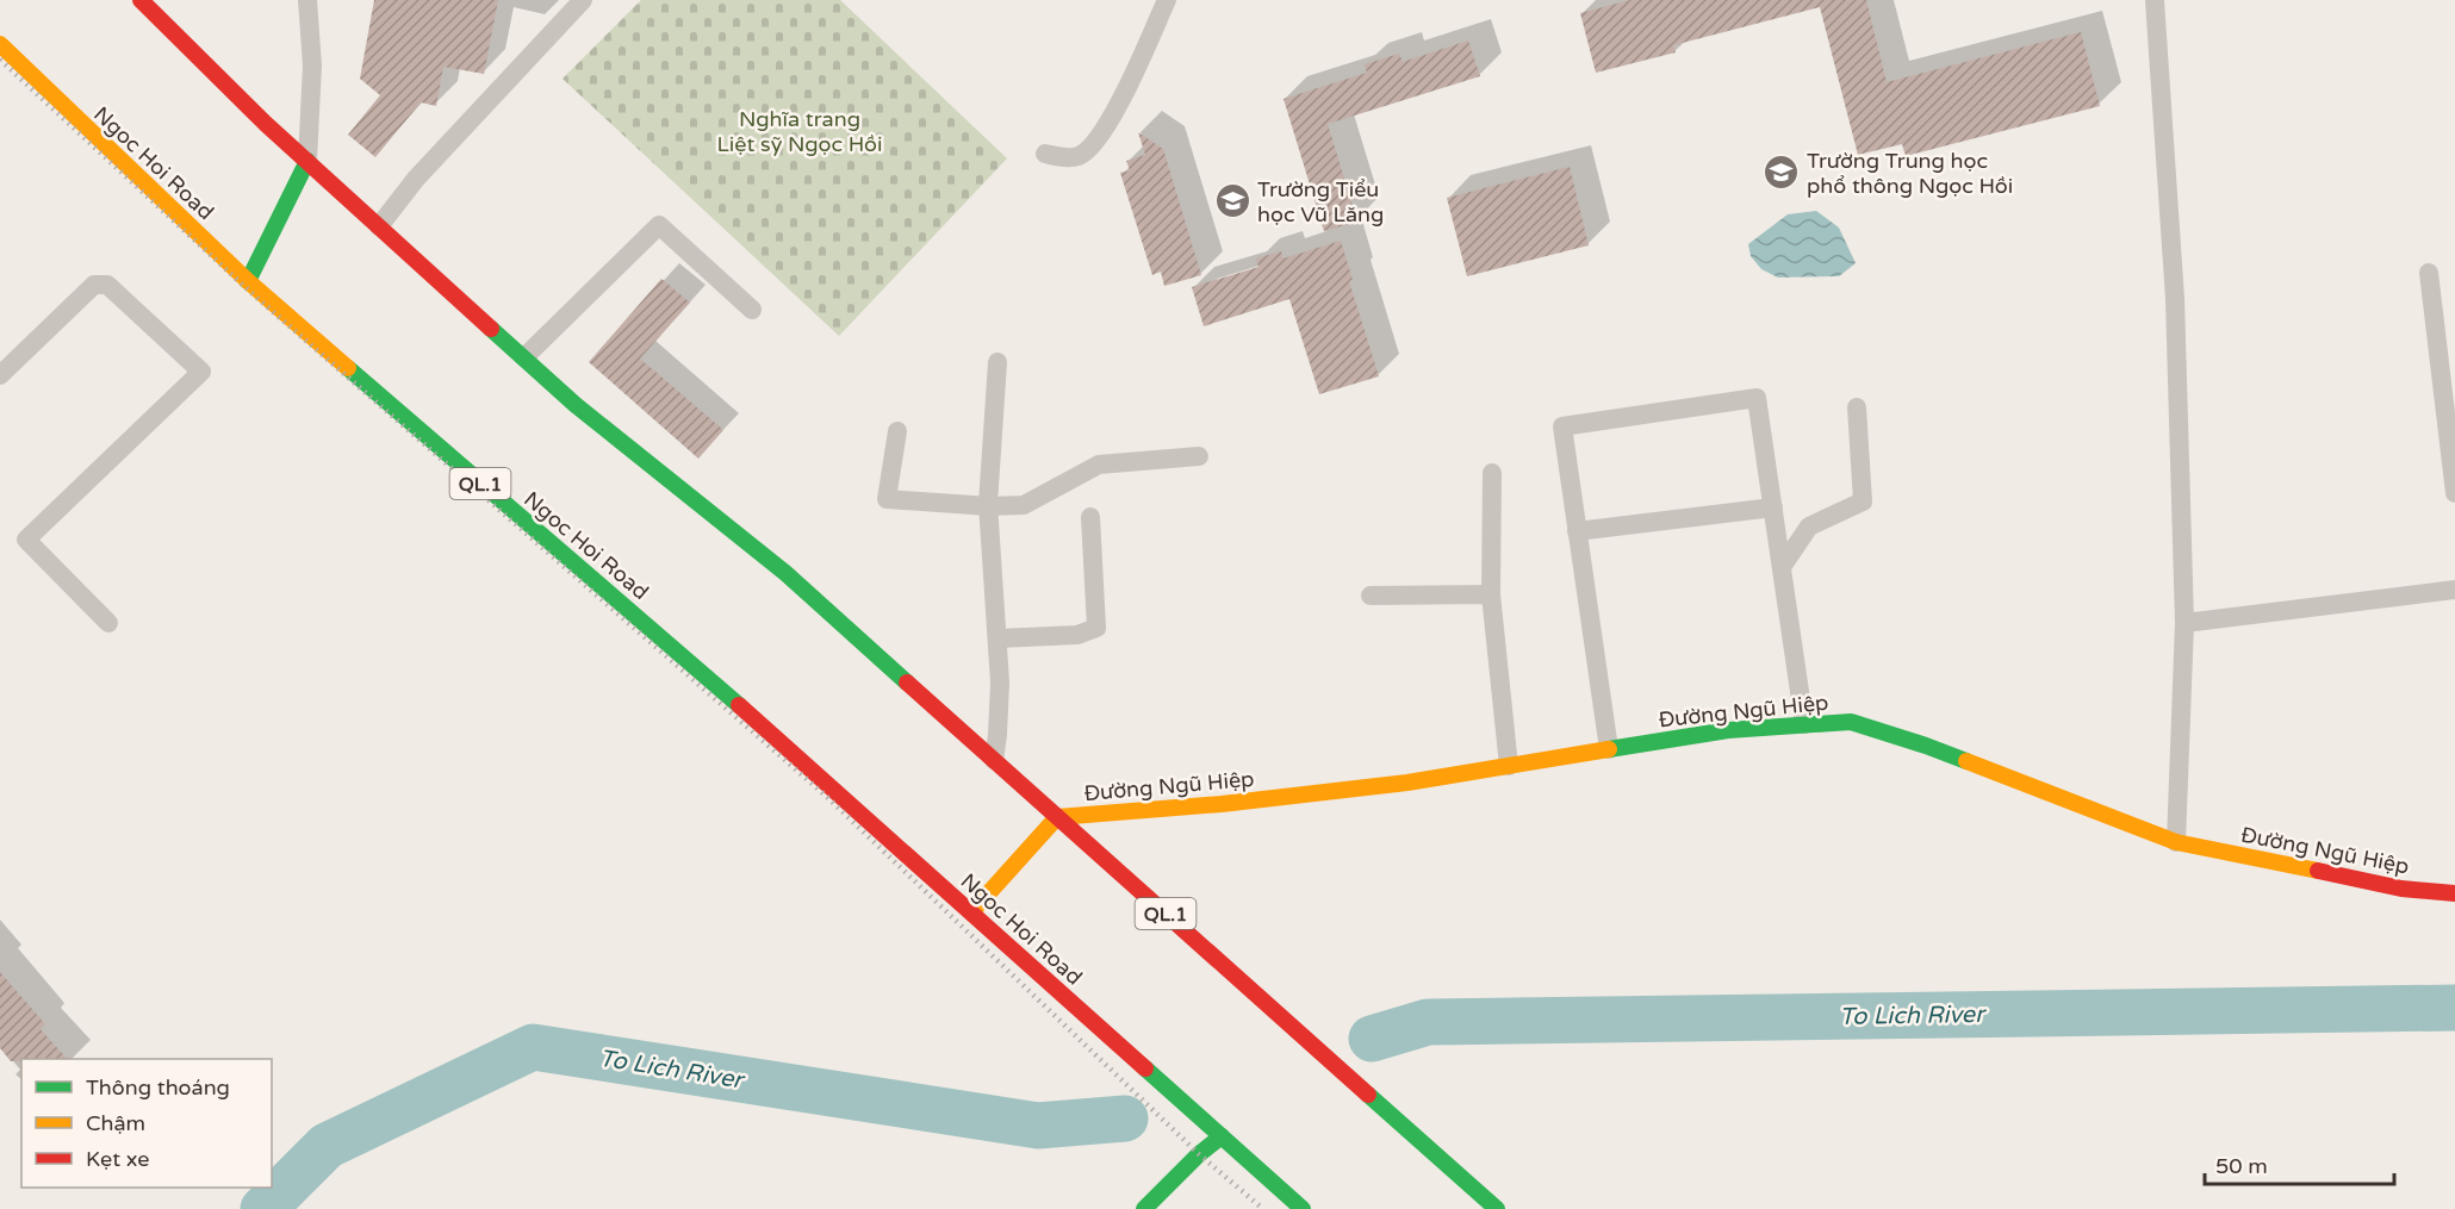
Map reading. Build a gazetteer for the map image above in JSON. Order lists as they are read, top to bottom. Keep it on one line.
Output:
{"streets":{"main road":["Ngoc Hoi Road","QL.1","Đường Ngũ Hiệp"]},"crossings":[["Ngoc Hoi Road","QL.1"],["QL.1","Đường Ngũ Hiệp"]],"water":["To Lich River"],"parks":["Nghĩa trang Liệt sỹ Ngọc Hồi"],"places":{"school or university":["Trường Trung học phổ thông Ngọc Hồi","Trường Tiểu học Vũ Lăng"]},"legend":["Thông thoáng","Chậm","Kẹt xe"],"scale_bar":"50 m"}
